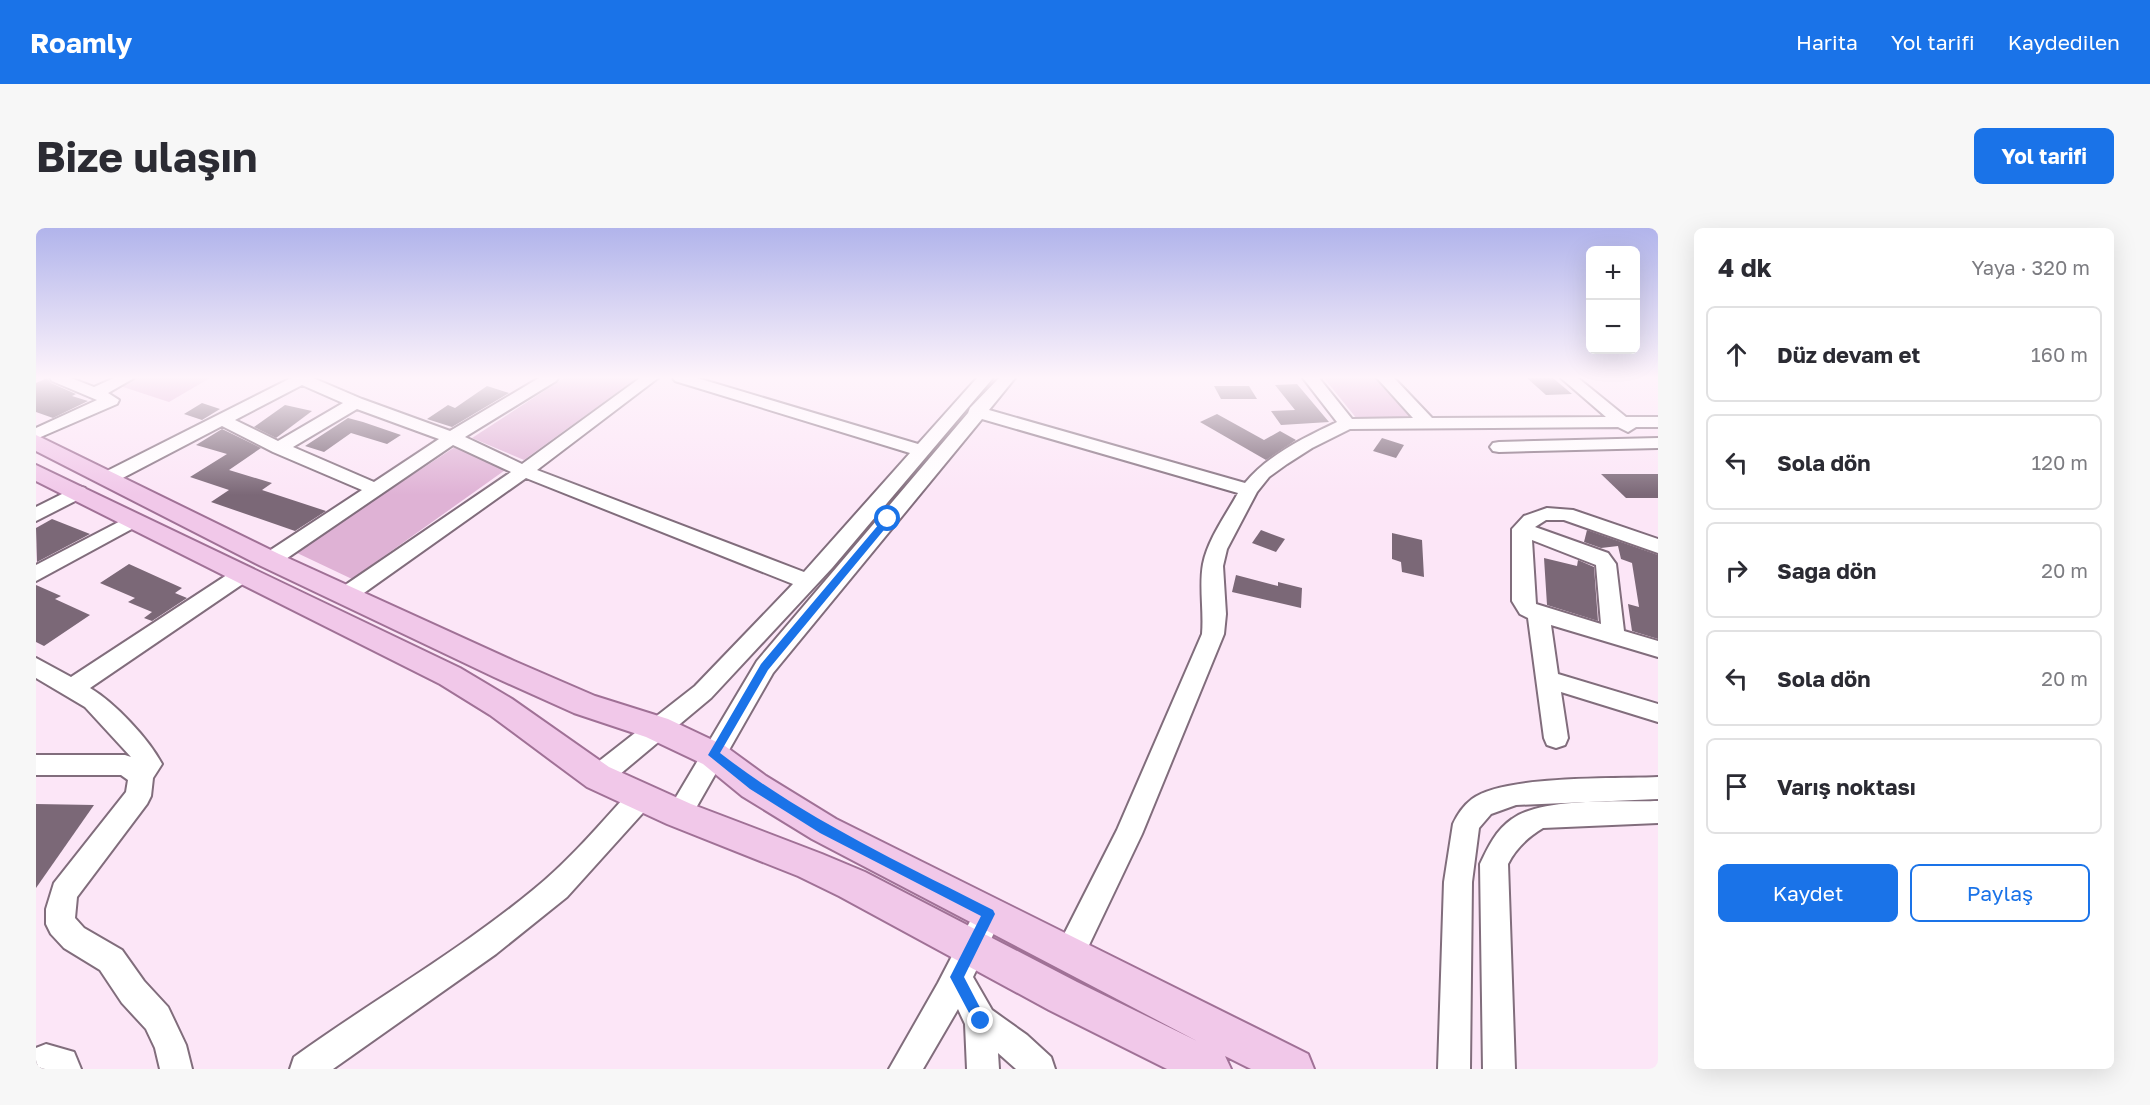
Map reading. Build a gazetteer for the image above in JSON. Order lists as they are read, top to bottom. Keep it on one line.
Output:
{"page":{"header":"Roamly","nav":["Harita","Yol tarifi","Kaydedilen"],"buttons":["Yol tarifi",["Kaydet","Paylaş"]],"title":"Bize ulaşın","heading":["4 dk","Yaya · 320 m"],"map_buttons":["+","−"],"list":[["Düz devam et","160 m"],["Sola dön","120 m"],["Sağa dön","20 m"],["Sola dön","20 m"],"Varış noktası"]}}
